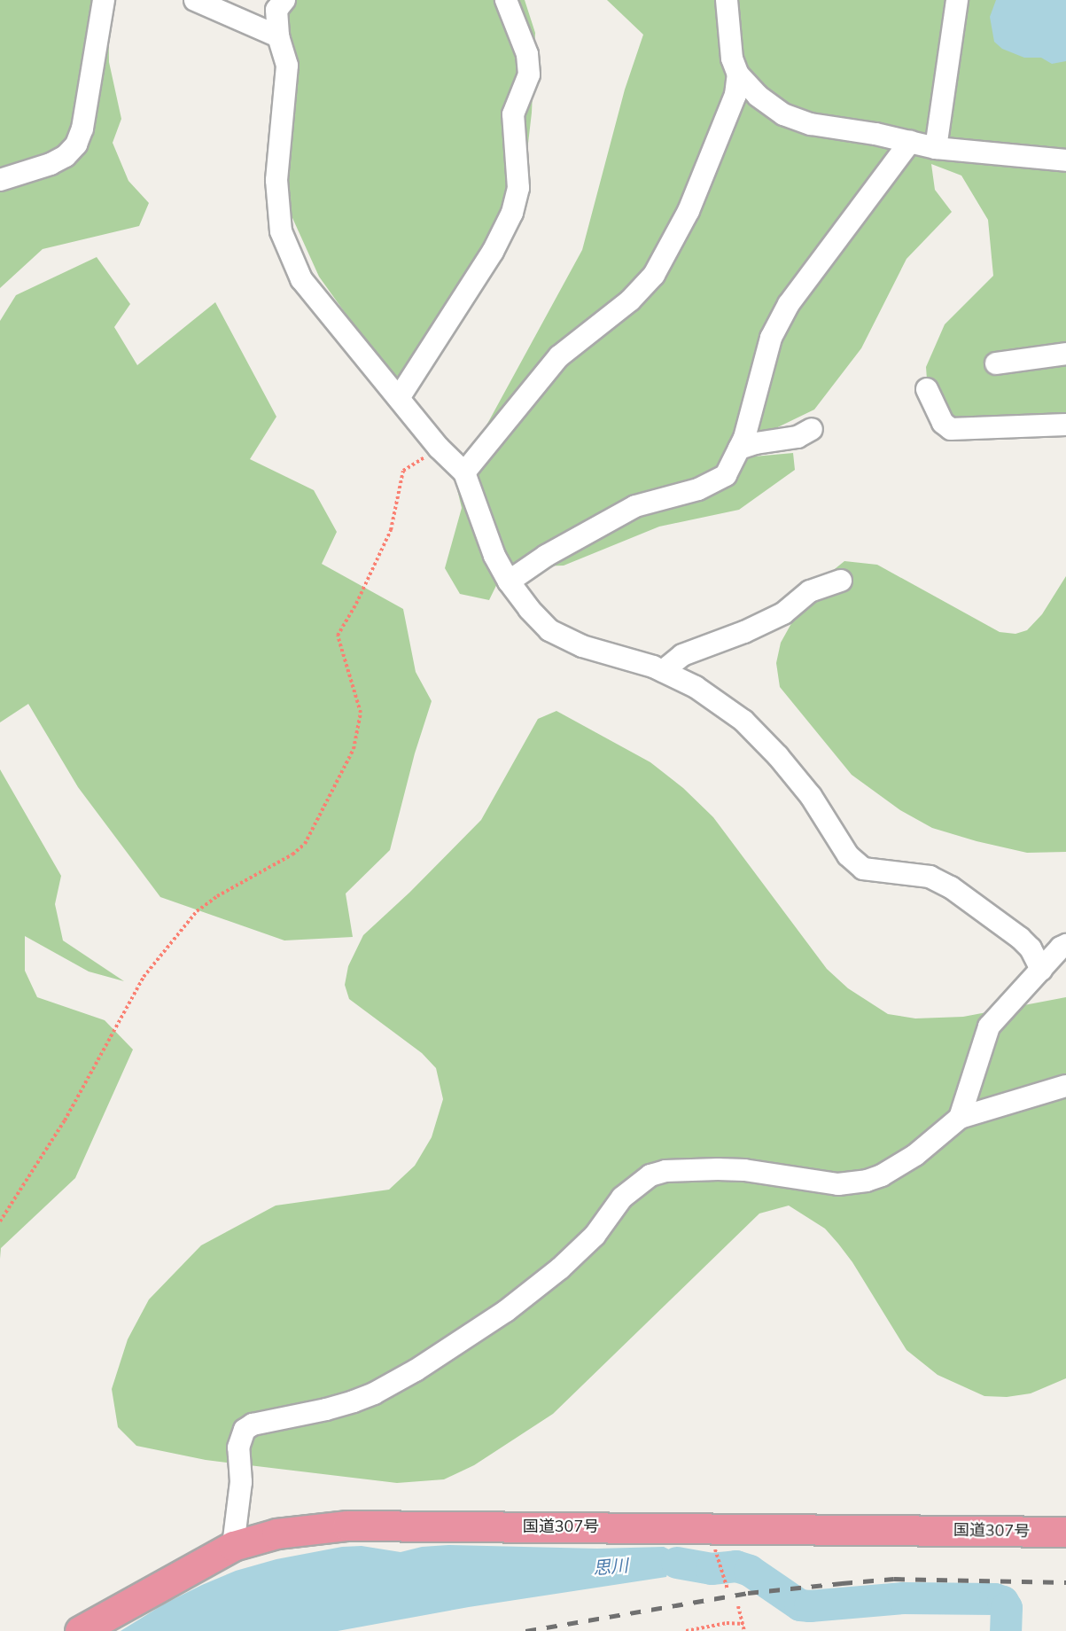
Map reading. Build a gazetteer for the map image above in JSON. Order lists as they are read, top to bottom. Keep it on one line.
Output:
{"streets":{"highway":["国道307号"]},"water":["思川"]}
